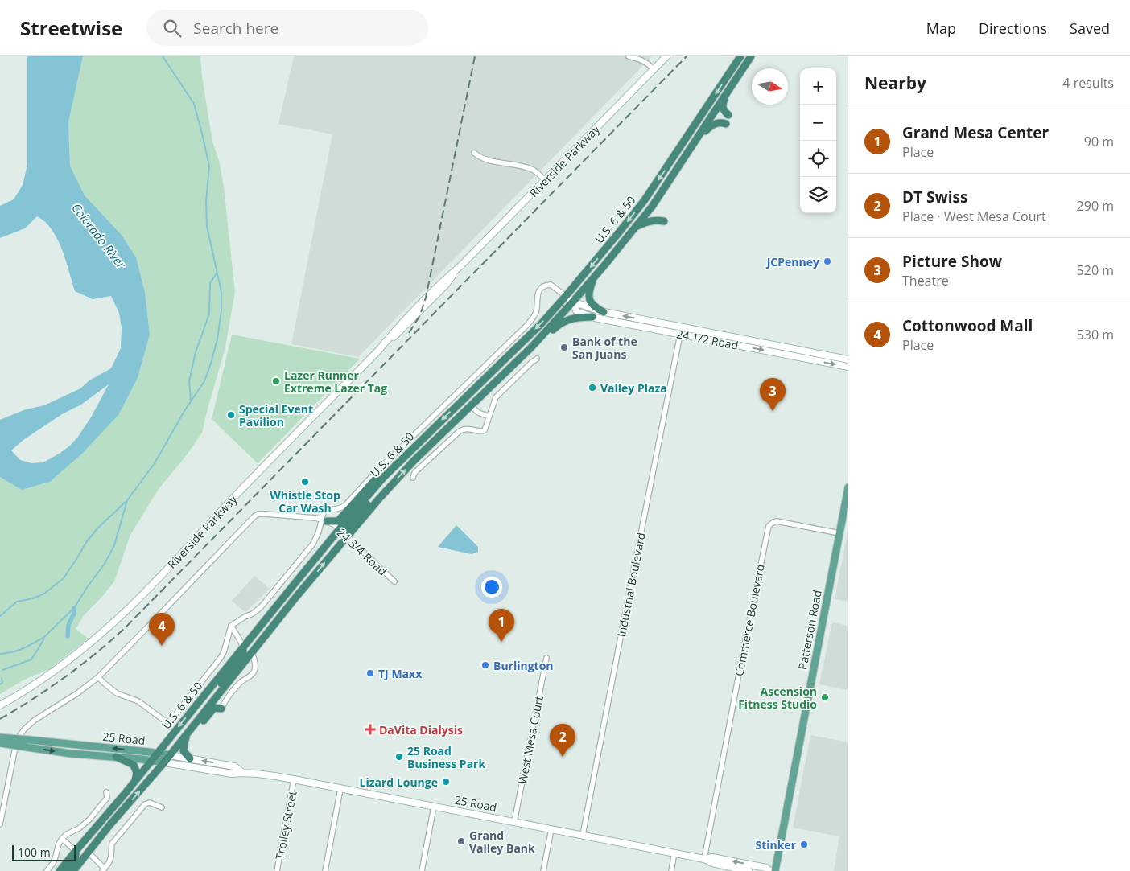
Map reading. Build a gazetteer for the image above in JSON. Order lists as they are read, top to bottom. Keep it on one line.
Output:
{"streets":{"highway":["U.S. 6 & 50"],"main road":["Riverside Parkway","24 1/2 Road","Patterson Road","25 Road"],"street":["24 3/4 Road","Industrial Boulevard","Commerce Boulevard","West Mesa Court","Trolley Street"]},"crossings":[["U.S. 6 & 50","24 1/2 Road"],["U.S. 6 & 50","24 3/4 Road"],["U.S. 6 & 50","25 Road"],["24 1/2 Road","Industrial Boulevard"],["Industrial Boulevard","25 Road"],["Commerce Boulevard","Patterson Road"],["Commerce Boulevard","25 Road"],["25 Road","West Mesa Court"],["25 Road","Trolley Street"]],"water":["Colorado River"],"places":{"other":["JCPenney","Bank of the San Juans","Lazer Runner Extreme Lazer Tag","Valley Plaza","Special Event Pavilion","Whistle Stop Car Wash","Burlington","TJ Maxx","Ascension Fitness Studio","25 Road Business Park","Lizard Lounge","Grand Valley Bank","Stinker"],"health":["DaVita Dialysis"]},"scale_bar":"100 m","north":"right","page":{"header":"Streetwise","search":"Search here","nav":["Map","Directions","Saved"],"heading":["Nearby","4 results"],"map_buttons":["+","−"],"list":[{"mark":"1","name":"Grand Mesa Center","note":"Place","value":"90 m"},{"mark":"2","name":"DT Swiss","note":"Place · West Mesa Court","value":"290 m"},{"mark":"3","name":"Picture Show","note":"Theatre","value":"520 m"},{"mark":"4","name":"Cottonwood Mall","note":"Place","value":"530 m"}],"pins":["3","1","4","2"],"scale":"100 m"}}
